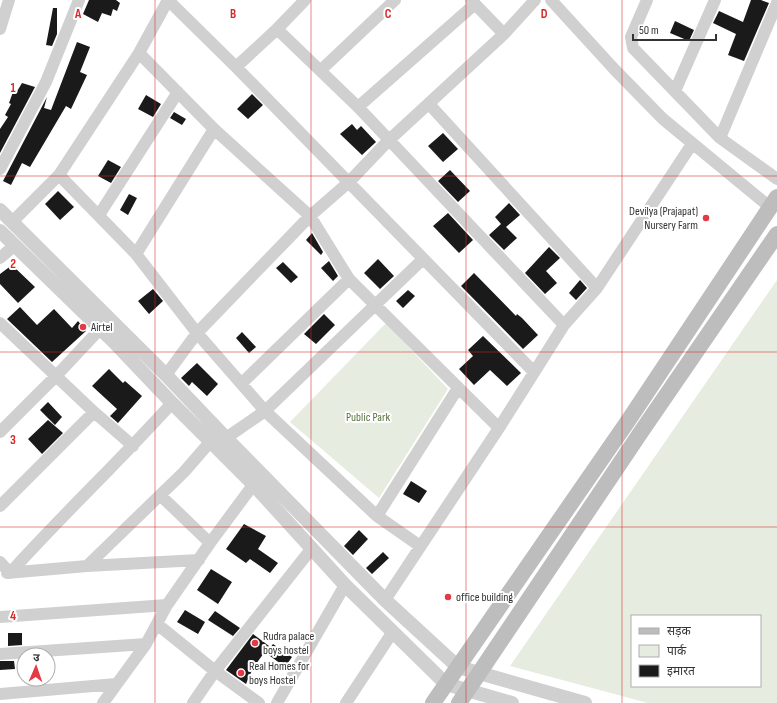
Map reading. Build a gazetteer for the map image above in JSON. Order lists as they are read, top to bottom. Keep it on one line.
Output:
{"parks":["Public Park"],"places":["Devilya (Prajapat) Nursery Farm","Airtel","office building","Rudra palace boys hostel","Real Homes for boys Hostel"],"legend":["सड़क","पार्क","इमारत"],"scale_bar":"50 m","north":"top","grid":{"columns":["A","B","C","D"],"rows":["1","2","3","4"]}}
